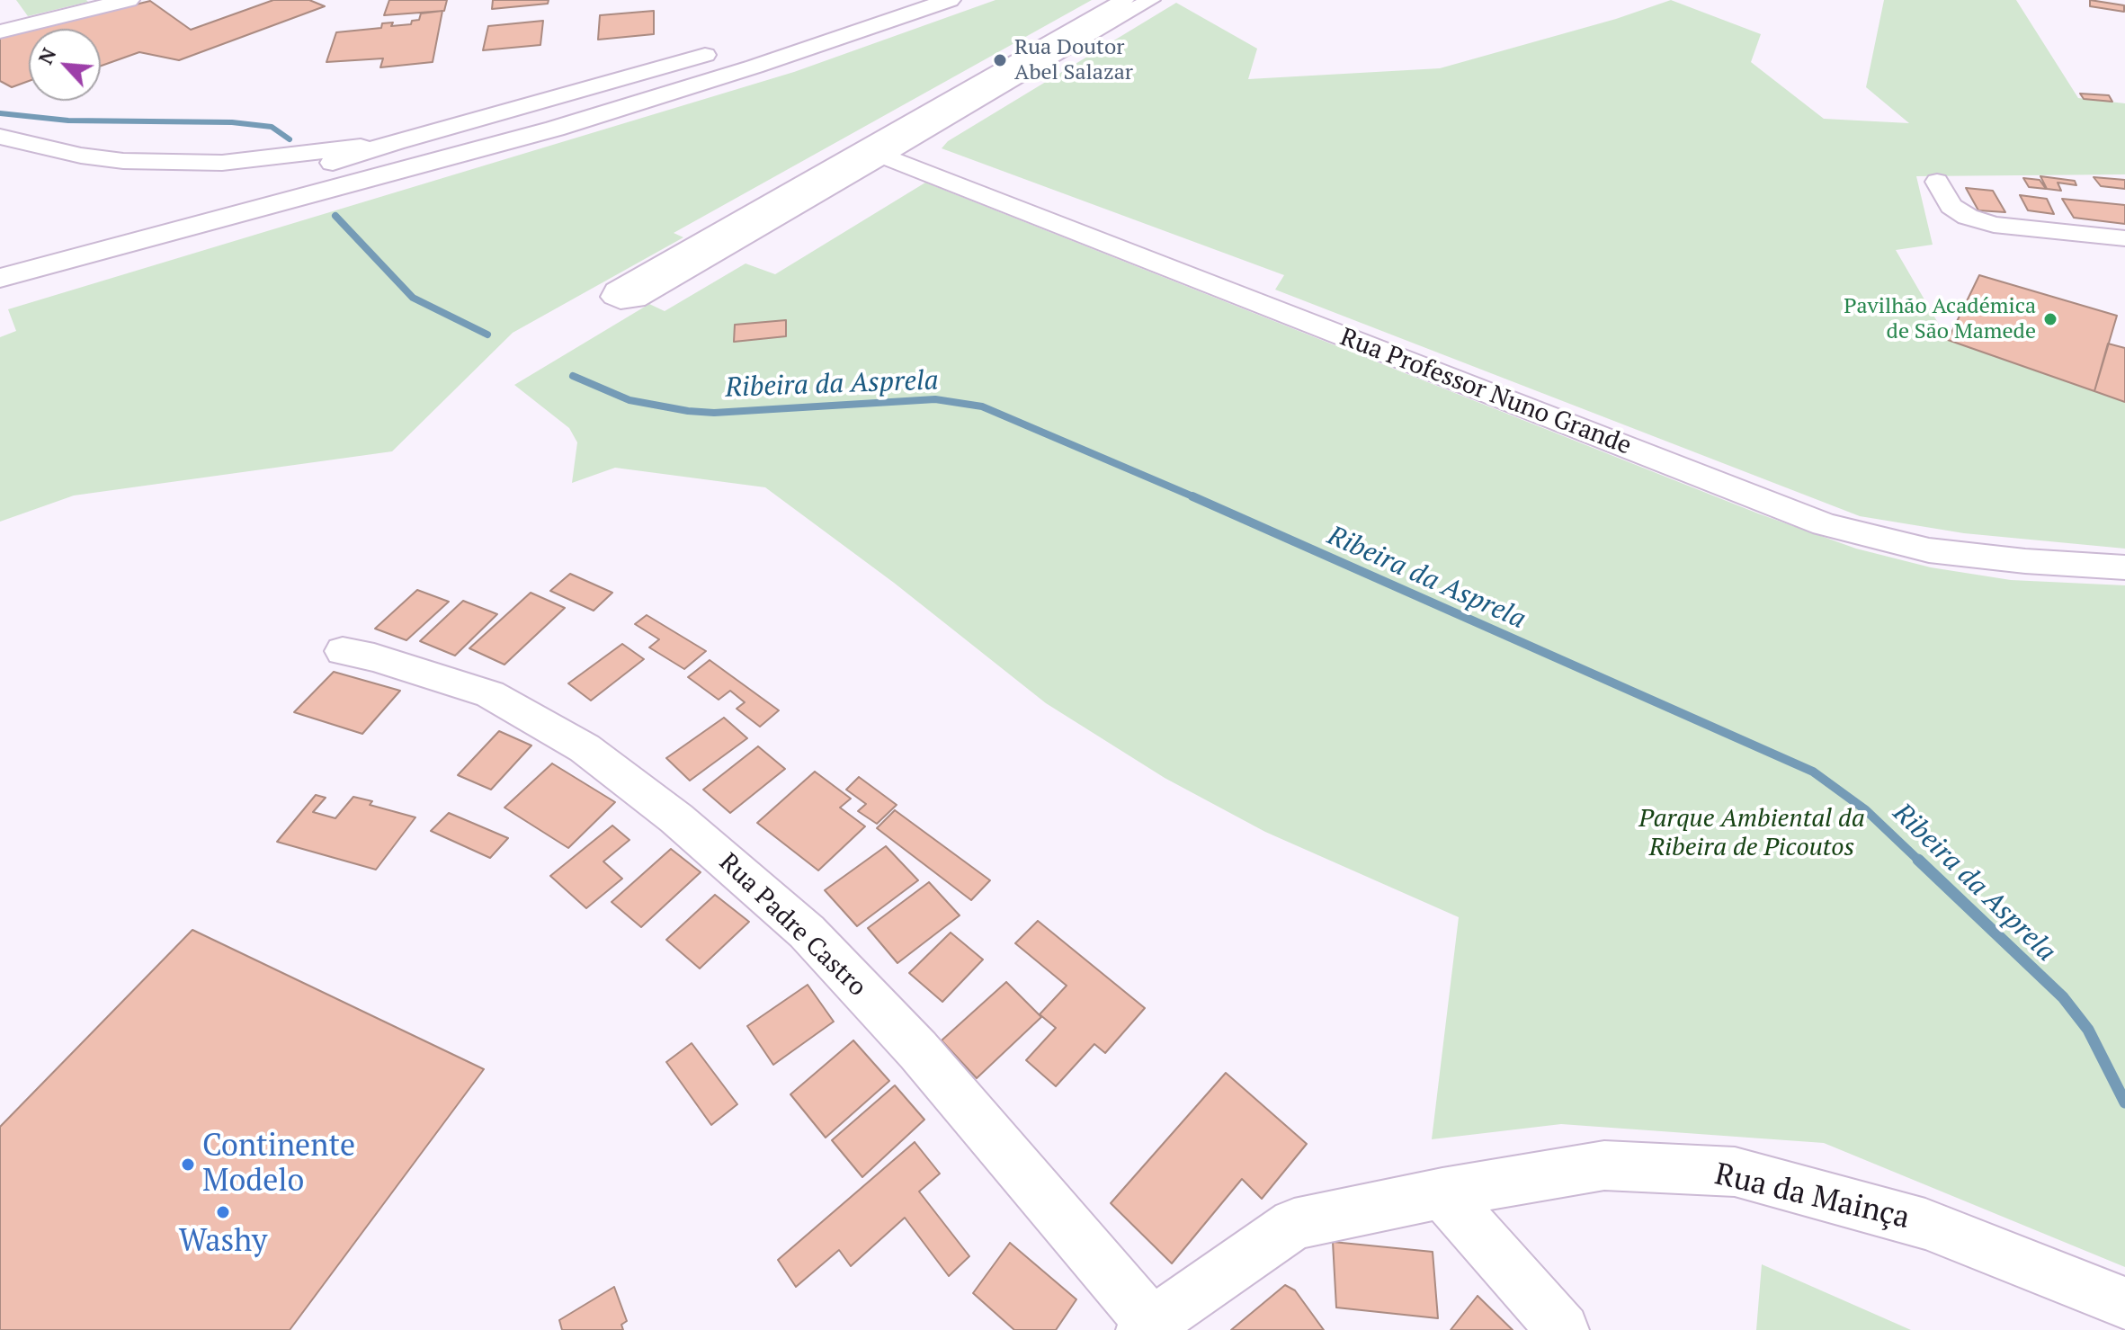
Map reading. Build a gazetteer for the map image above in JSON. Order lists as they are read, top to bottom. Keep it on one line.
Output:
{"streets":{"street":["Rua Professor Nuno Grande","Rua Padre Castro","Rua da Mainça"]},"crossings":[["Rua Padre Castro","Rua da Mainça"]],"water":["Ribeira da Asprela"],"parks":["Parque Ambiental da Ribeira de Picoutos"],"places":["Rua Doutor Abel Salazar","Pavilhão Académica de São Mamede","Continente Modelo","Washy"],"north":"top left"}
